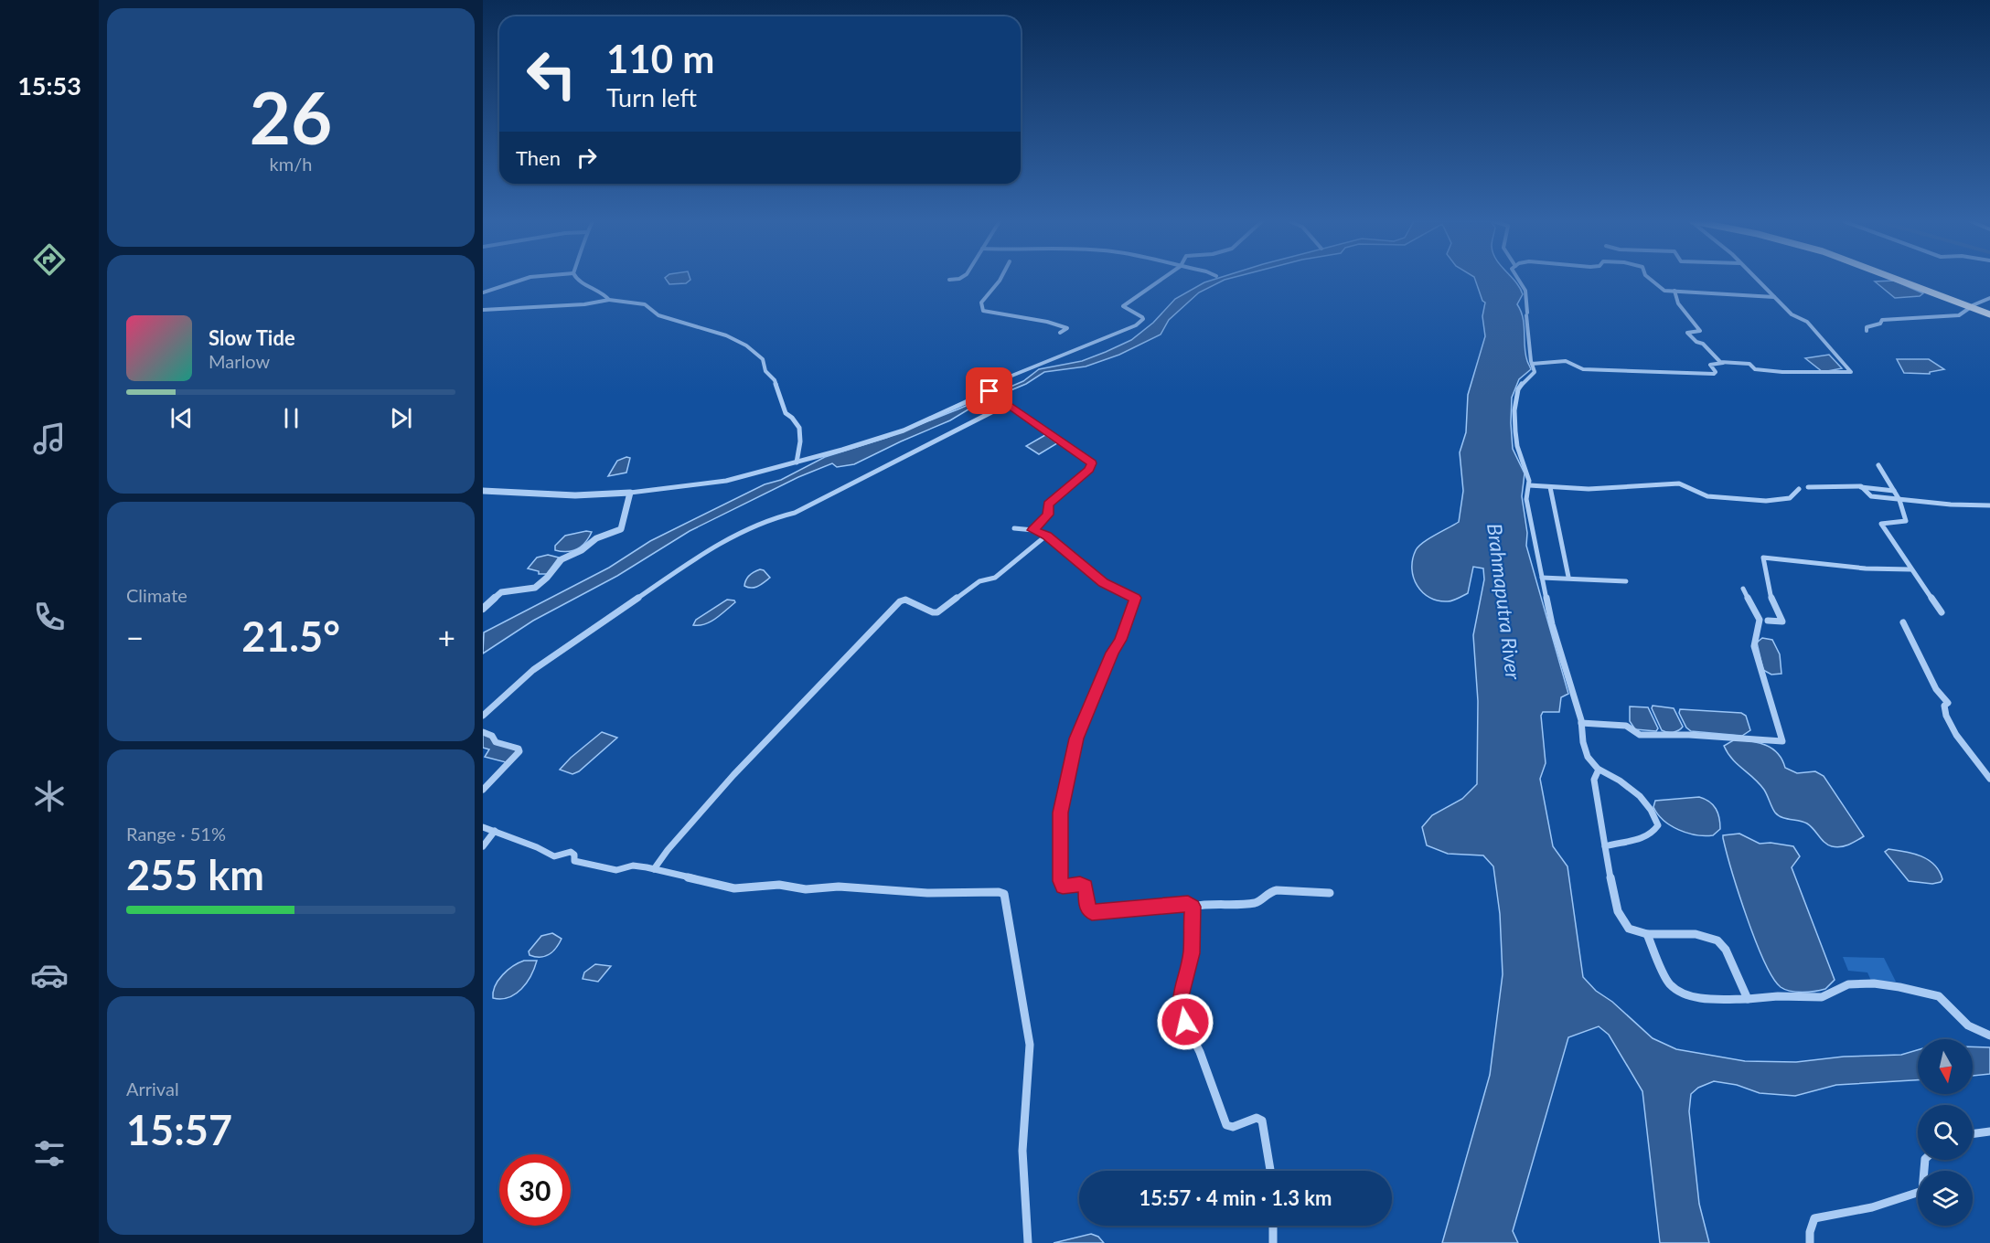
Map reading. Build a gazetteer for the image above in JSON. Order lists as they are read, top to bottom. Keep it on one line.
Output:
{"water":["Brahmaputra River"],"north":"bottom","page":{"tabs":"15:53","tile":[["26","km/h"],"Climate",["Range · 51%","255 km"],["Arrival","15:57"]],"turn":["110 m","Turn left"],"then":"Then","song":["Slow Tide","Marlow"],"heat":["−","21.5°","+"],"limit":"30","trip":"15:57 · 4 min · 1.3 km"}}
